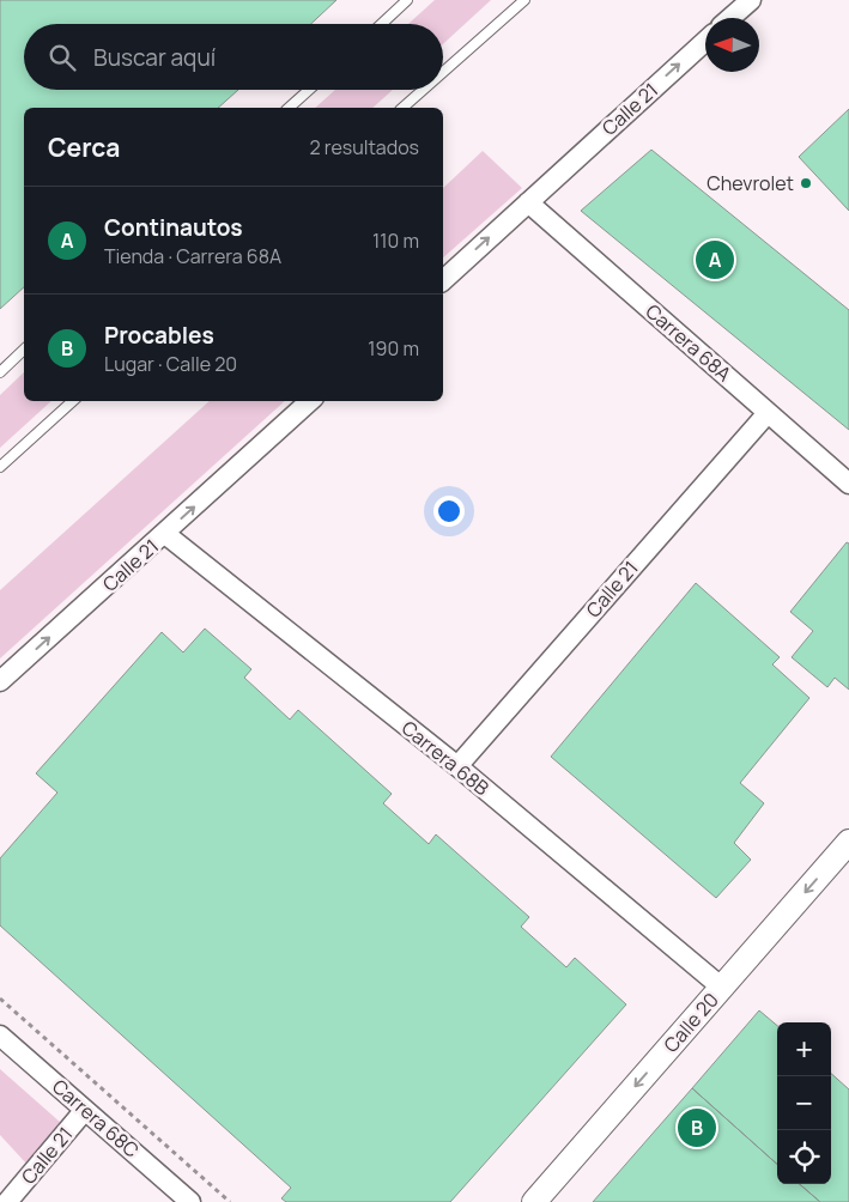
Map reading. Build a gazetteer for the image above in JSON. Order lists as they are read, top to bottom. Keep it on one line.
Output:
{"streets":{"street":["Calle 21","Carrera 68A","Carrera 68B","Calle 20","Carrera 68C"]},"crossings":[["Calle 21","Carrera 68A"],["Calle 21","Carrera 68B"],["Calle 21","Carrera 68C"],["Carrera 68B","Calle 20"]],"one_way":["Calle 21","Calle 20"],"places":["Chevrolet"],"north":"left","page":{"search":"Buscar aquí","heading":["Cerca","2 resultados"],"list":[{"mark":"A","name":"Continautos","note":"Tienda · Carrera 68A","value":"110 m"},{"mark":"B","name":"Procables","note":"Lugar · Calle 20","value":"190 m"}],"pins":["A","B"],"map_buttons":["+","−"]}}
